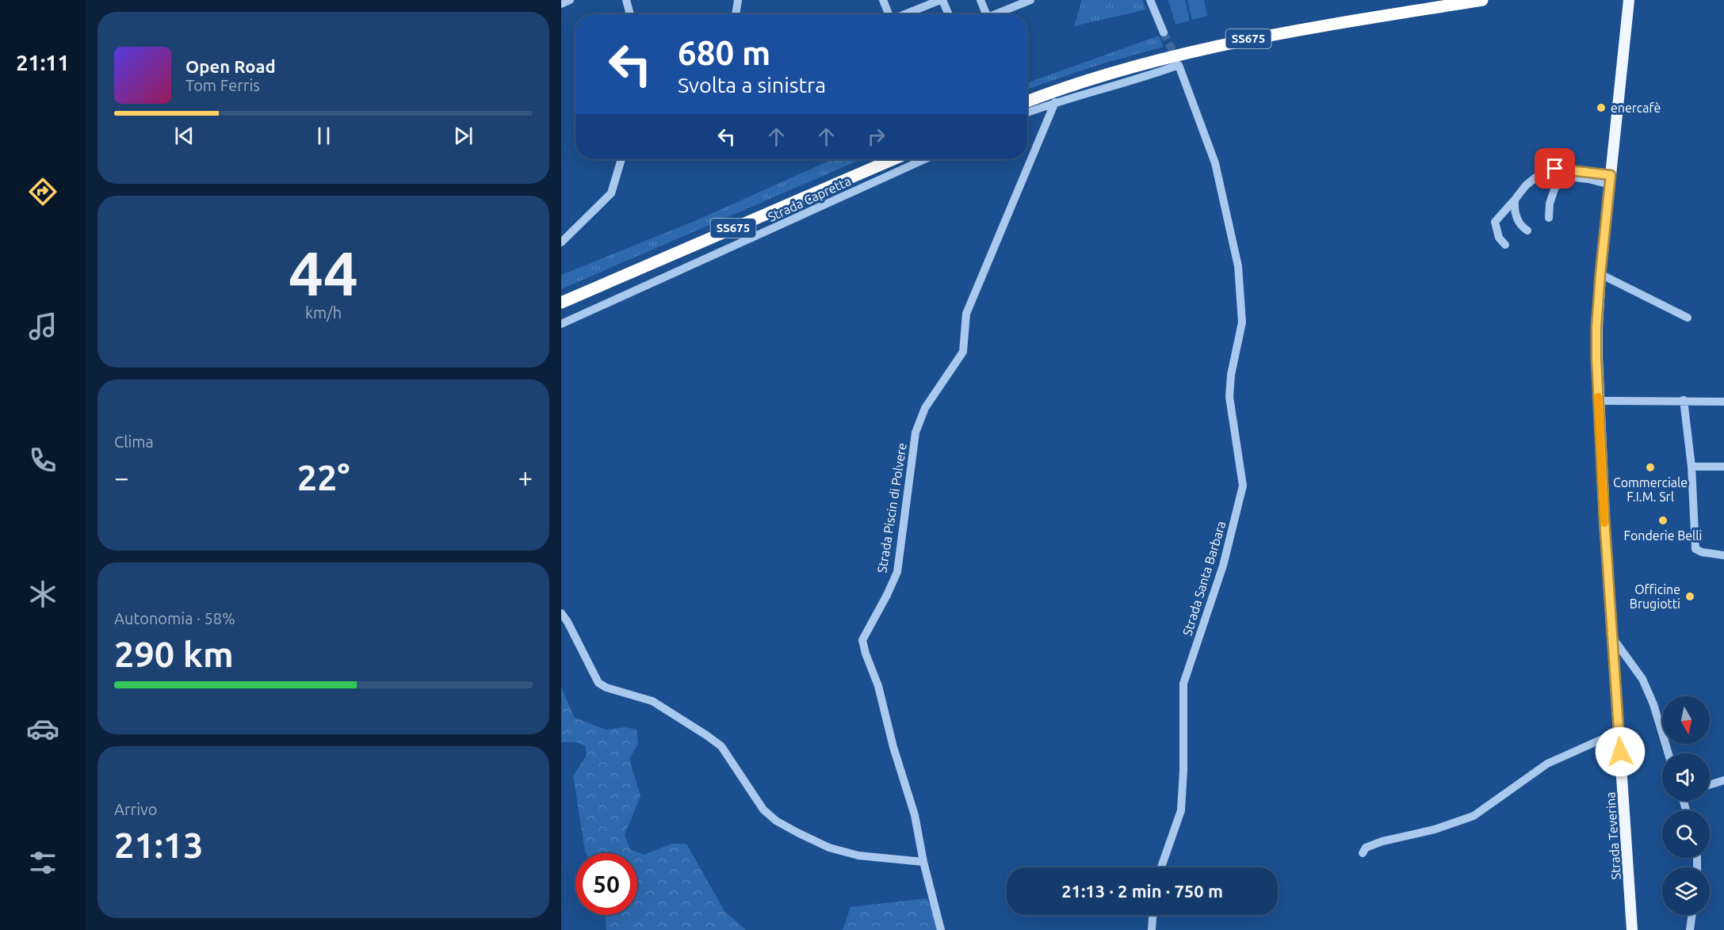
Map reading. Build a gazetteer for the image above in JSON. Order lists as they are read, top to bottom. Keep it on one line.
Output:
{"streets":{"highway":["SS675"],"main road":["Strada Teverina"],"street":["Strada Capretta","Strada Piscin di Polvere","Strada Santa Barbara"]},"crossings":[["Strada Piscin di Polvere","Strada Santa Barbara"]],"places":["enercafè","Commerciale F.I.M. Srl","Fonderie Belli","Officine Brugiotti"],"north":"bottom","page":{"tabs":"21:11","turn":["680 m","Svolta a sinistra"],"song":["Open Road","Tom Ferris"],"tile":[["44","km/h"],"Clima",["Autonomia · 58%","290 km"],["Arrivo","21:13"]],"heat":["−","22°","+"],"limit":"50","trip":"21:13 · 2 min · 750 m"}}
